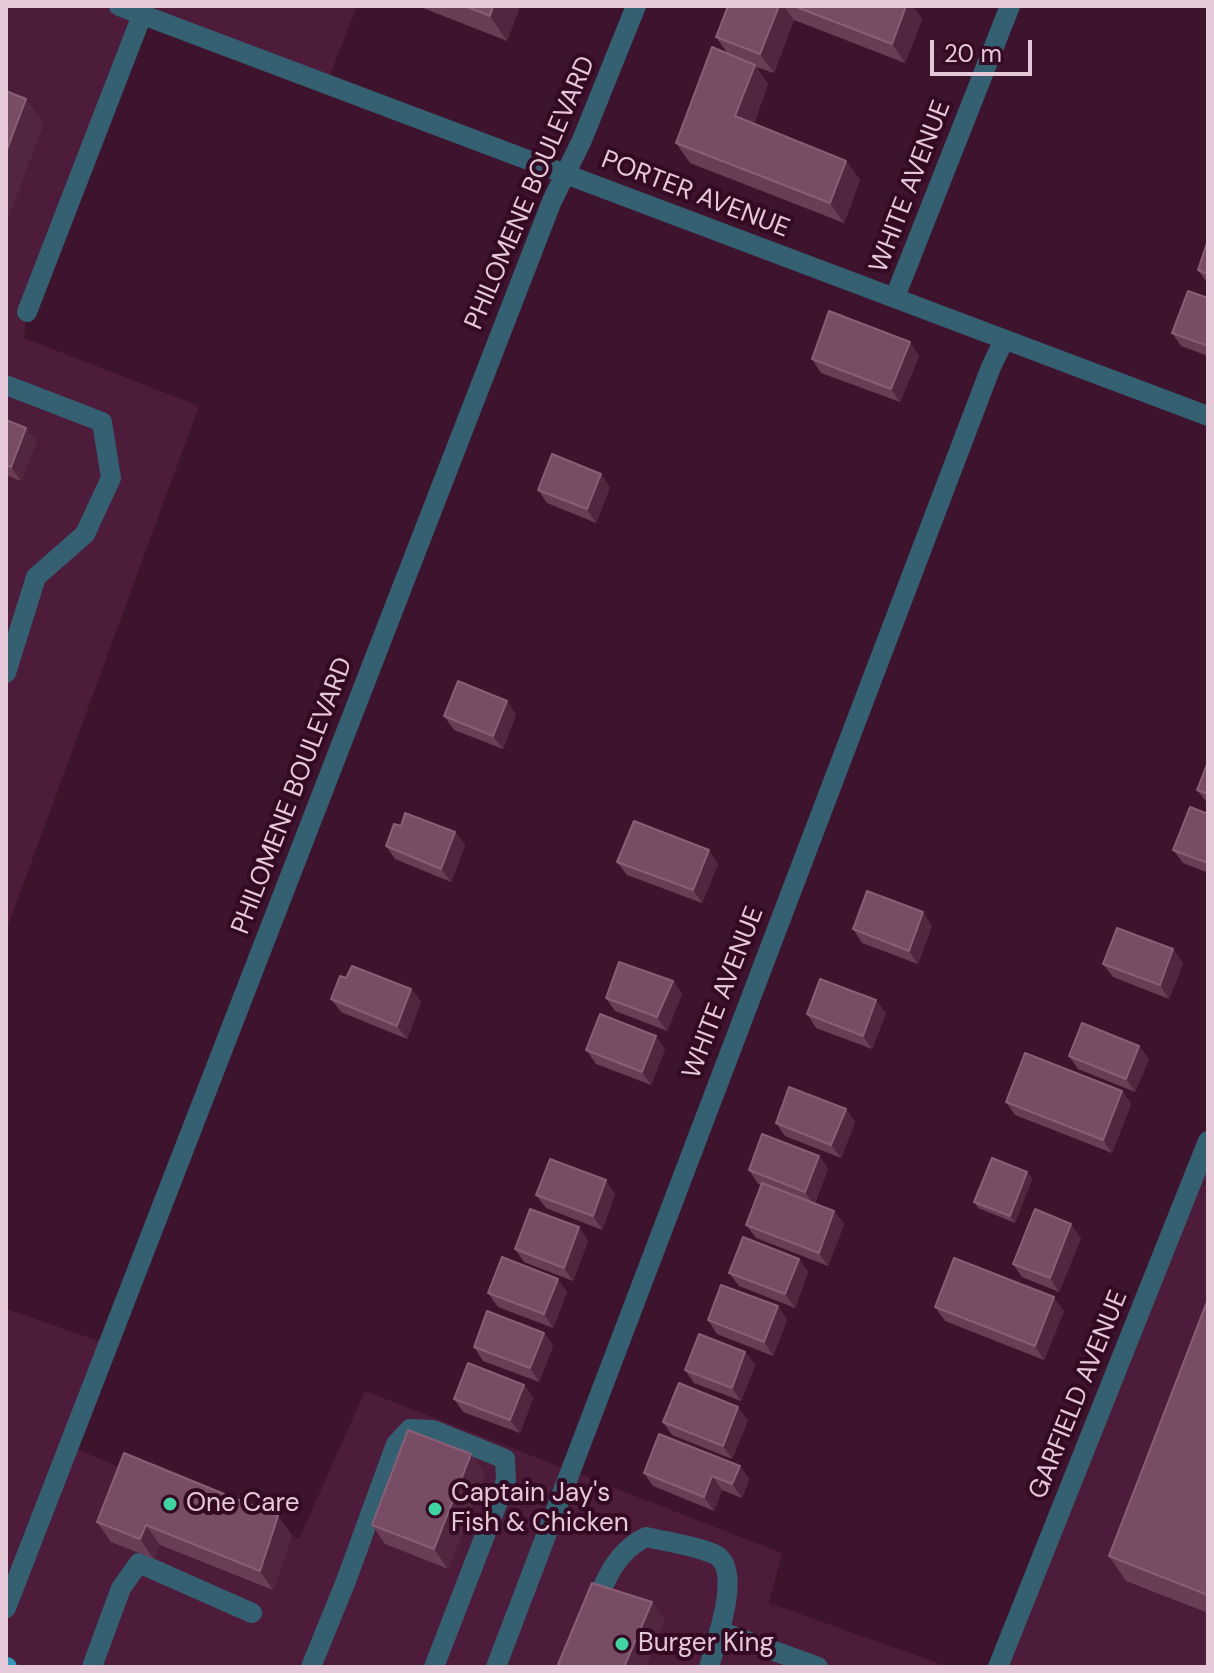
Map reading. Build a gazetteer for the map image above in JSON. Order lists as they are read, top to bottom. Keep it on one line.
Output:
{"streets":{"street":["WHITE AVENUE","PHILOMENE BOULEVARD","PORTER AVENUE","GARFIELD AVENUE"]},"crossings":[["WHITE AVENUE","PORTER AVENUE"],["PHILOMENE BOULEVARD","PORTER AVENUE"]],"places":["One Care","Captain Jay's Fish & Chicken","Burger King"],"scale_bar":"20 m"}
